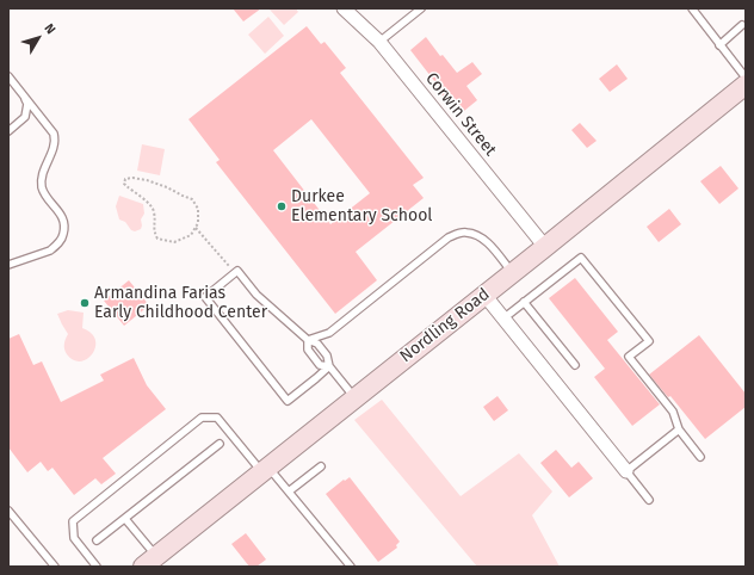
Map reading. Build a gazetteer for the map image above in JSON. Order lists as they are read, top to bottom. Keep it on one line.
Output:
{"streets":{"street":["Corwin Street","Nordling Road"]},"crossings":[["Corwin Street","Nordling Road"]],"places":["Durkee Elementary School","Armandina Farias Early Childhood Center"],"north":"top right"}
